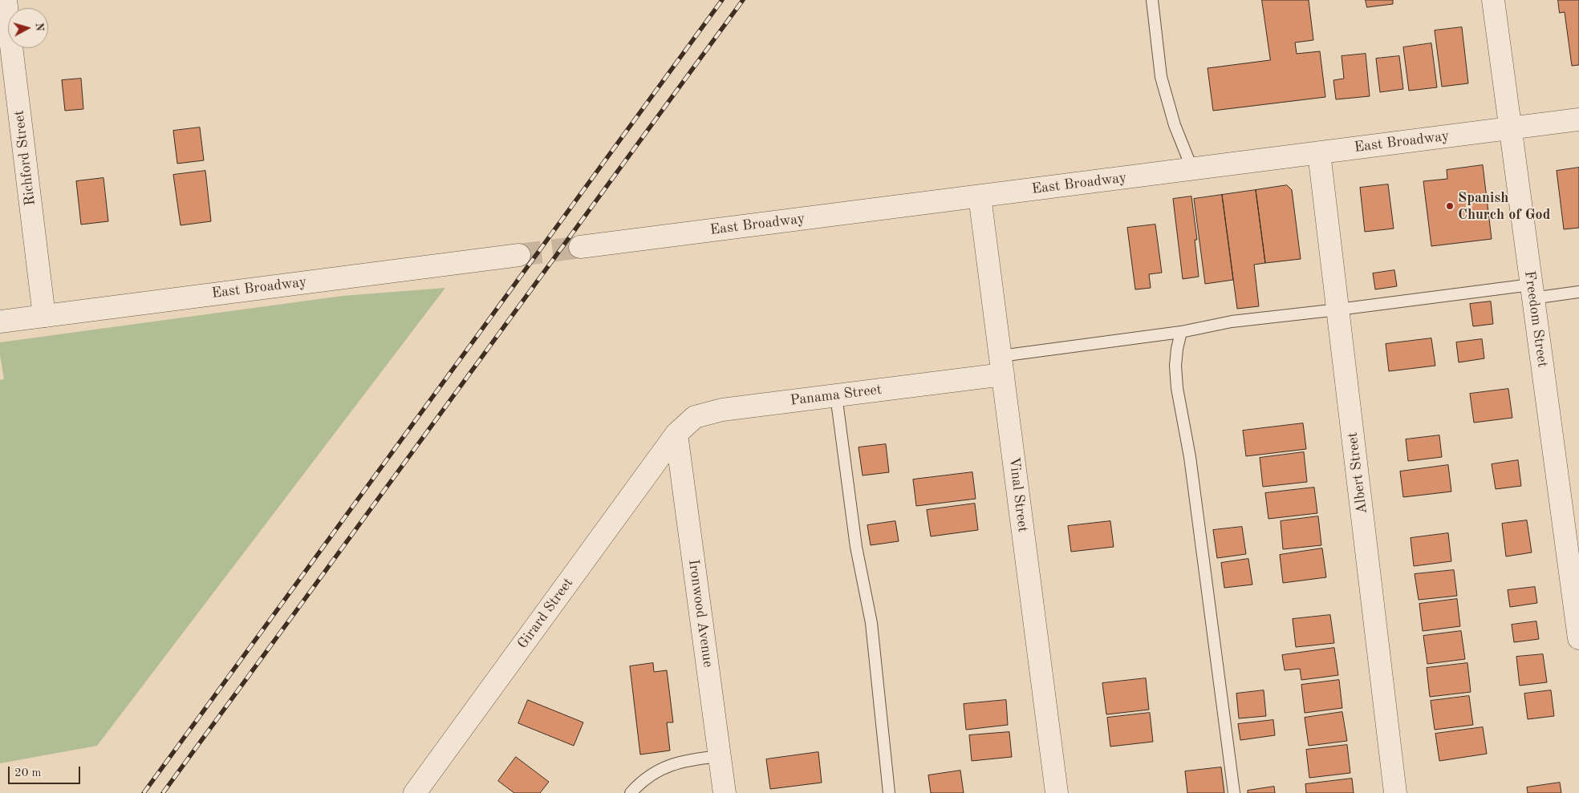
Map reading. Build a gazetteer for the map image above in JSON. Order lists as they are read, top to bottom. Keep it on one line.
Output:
{"streets":{"street":["East Broadway","Richford Street","Freedom Street","Panama Street","Albert Street","Vinal Street","Girard Street","Ironwood Avenue"]},"crossings":[["East Broadway","Richford Street"],["East Broadway","Freedom Street"],["East Broadway","Albert Street"],["East Broadway","Vinal Street"],["Panama Street","Vinal Street"],["Panama Street","Girard Street"],["Panama Street","Ironwood Avenue"],["Girard Street","Ironwood Avenue"]],"places":["Spanish Church of God"],"scale_bar":"20 m","north":"right"}
